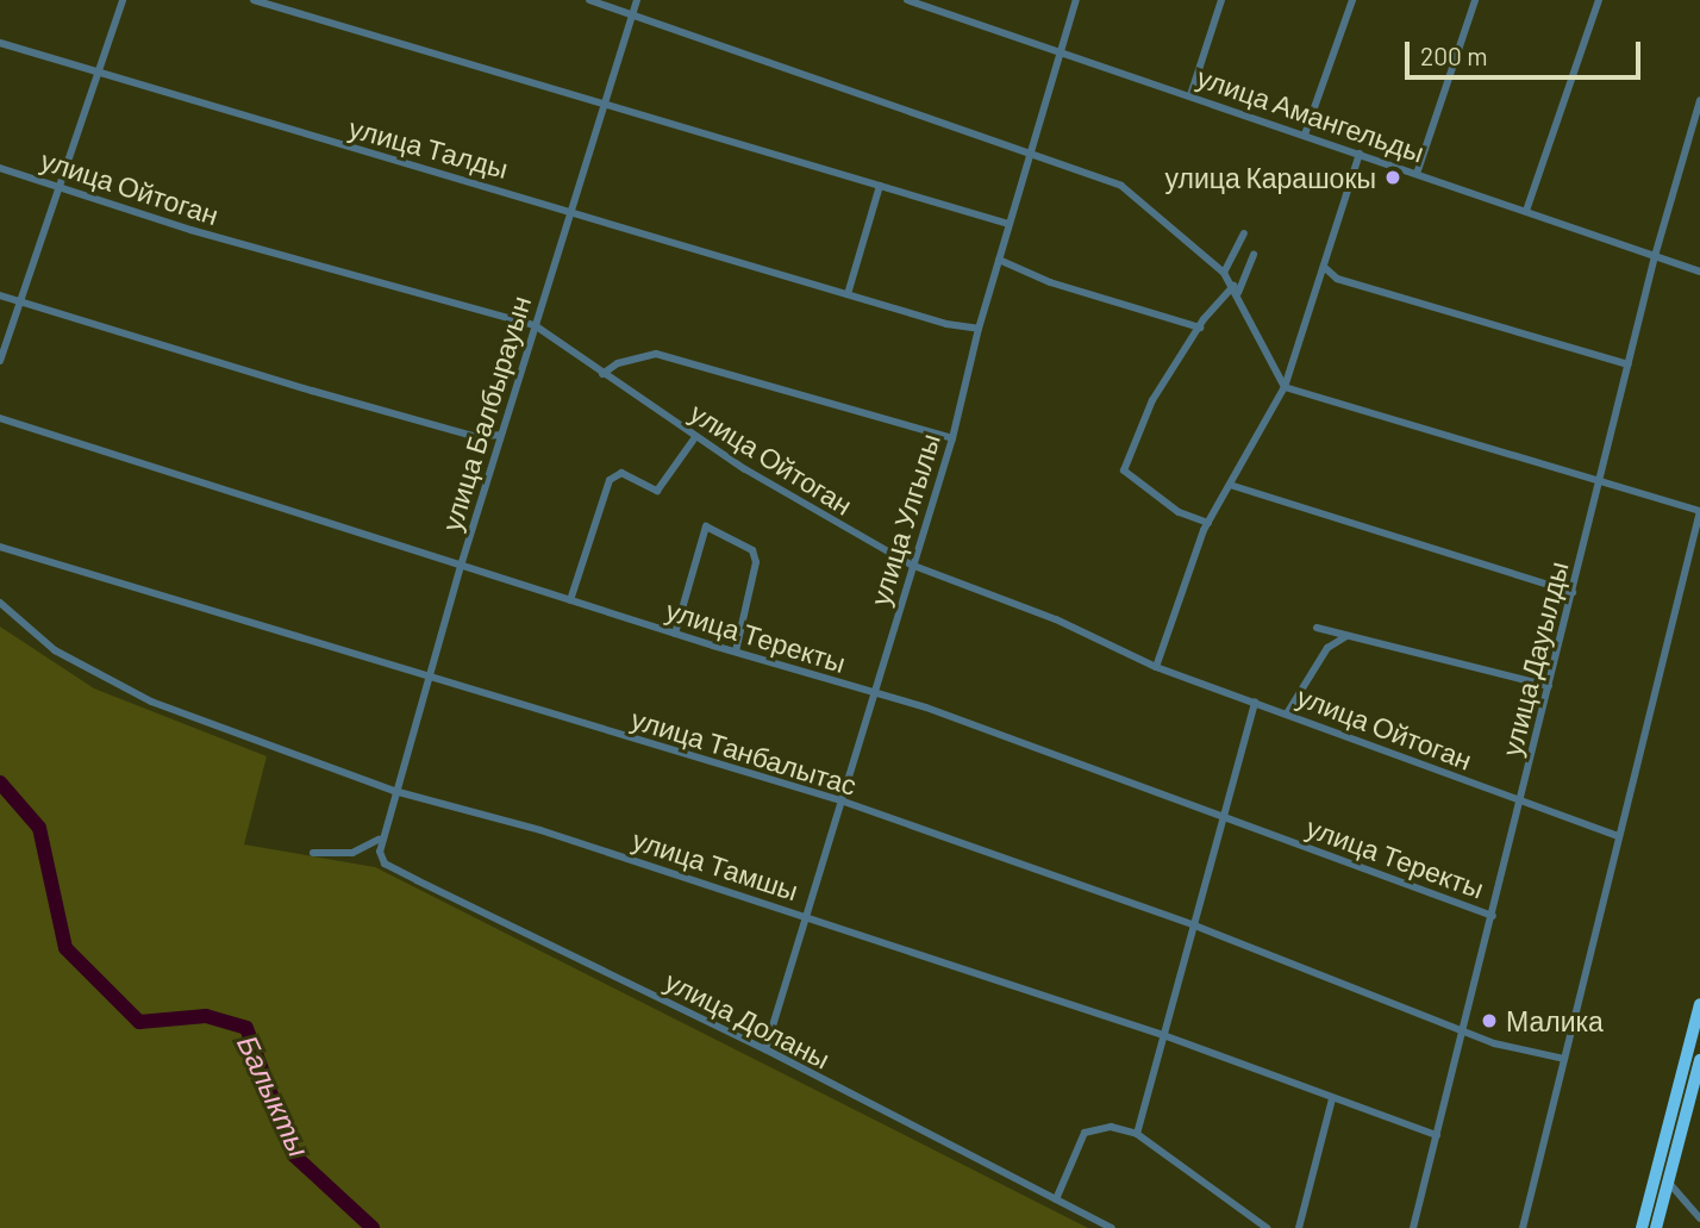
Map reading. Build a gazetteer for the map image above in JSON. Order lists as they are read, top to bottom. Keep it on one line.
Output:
{"streets":{"street":["улица Амангельды","улица Талды","улица Ойтоган","улица Балбырауын","улица Улгылы","улица Теректы","улица Дауылды","улица Танбалытас","улица Тамшы","улица Доланы"]},"crossings":[["улица Амангельды","улица Улгылы"],["улица Амангельды","улица Дауылды"],["улица Талды","улица Балбырауын"],["улица Талды","улица Улгылы"],["улица Ойтоган","улица Балбырауын"],["улица Ойтоган","улица Улгылы"],["улица Ойтоган","улица Дауылды"],["улица Балбырауын","улица Теректы"],["улица Балбырауын","улица Танбалытас"],["улица Балбырауын","улица Тамшы"],["улица Балбырауын","улица Доланы"],["улица Улгылы","улица Теректы"],["улица Улгылы","улица Танбалытас"],["улица Улгылы","улица Тамшы"],["улица Улгылы","улица Доланы"],["улица Теректы","улица Дауылды"],["улица Дауылды","улица Танбалытас"],["улица Дауылды","улица Тамшы"]],"water":["Балыкты"],"places":["улица Карашокы","Малика"],"scale_bar":"200 m"}
